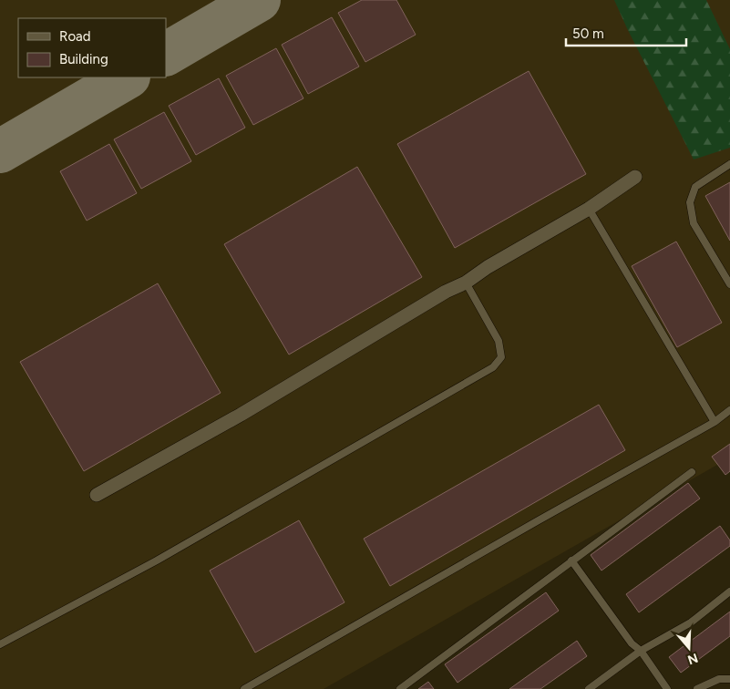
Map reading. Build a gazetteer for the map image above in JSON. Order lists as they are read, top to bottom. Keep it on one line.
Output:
{"legend":["Road","Building"],"scale_bar":"50 m","north":"bottom"}
